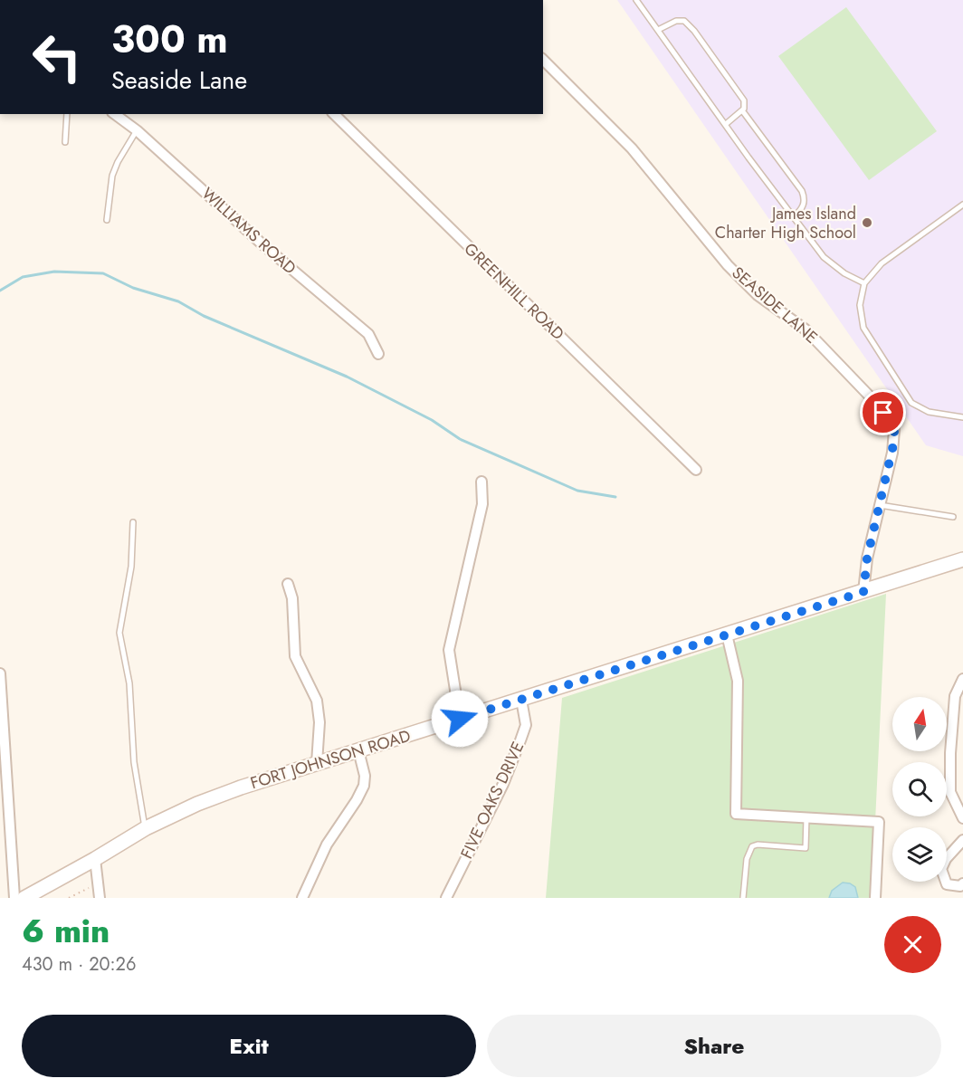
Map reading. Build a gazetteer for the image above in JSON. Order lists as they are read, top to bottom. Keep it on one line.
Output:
{"streets":{"main road":["FORT JOHNSON ROAD"],"street":["WILLIAMS ROAD","GREENHILL ROAD","SEASIDE LANE","FIVE OAKS DRIVE"]},"crossings":[["SEASIDE LANE","FORT JOHNSON ROAD"],["FORT JOHNSON ROAD","FIVE OAKS DRIVE"]],"places":["James Island Charter High School"],"north":"top","page":{"turn":["300 m","Seaside Lane"],"heading":["6 min","430 m · 20:26"],"buttons":["Exit","Share"]}}
